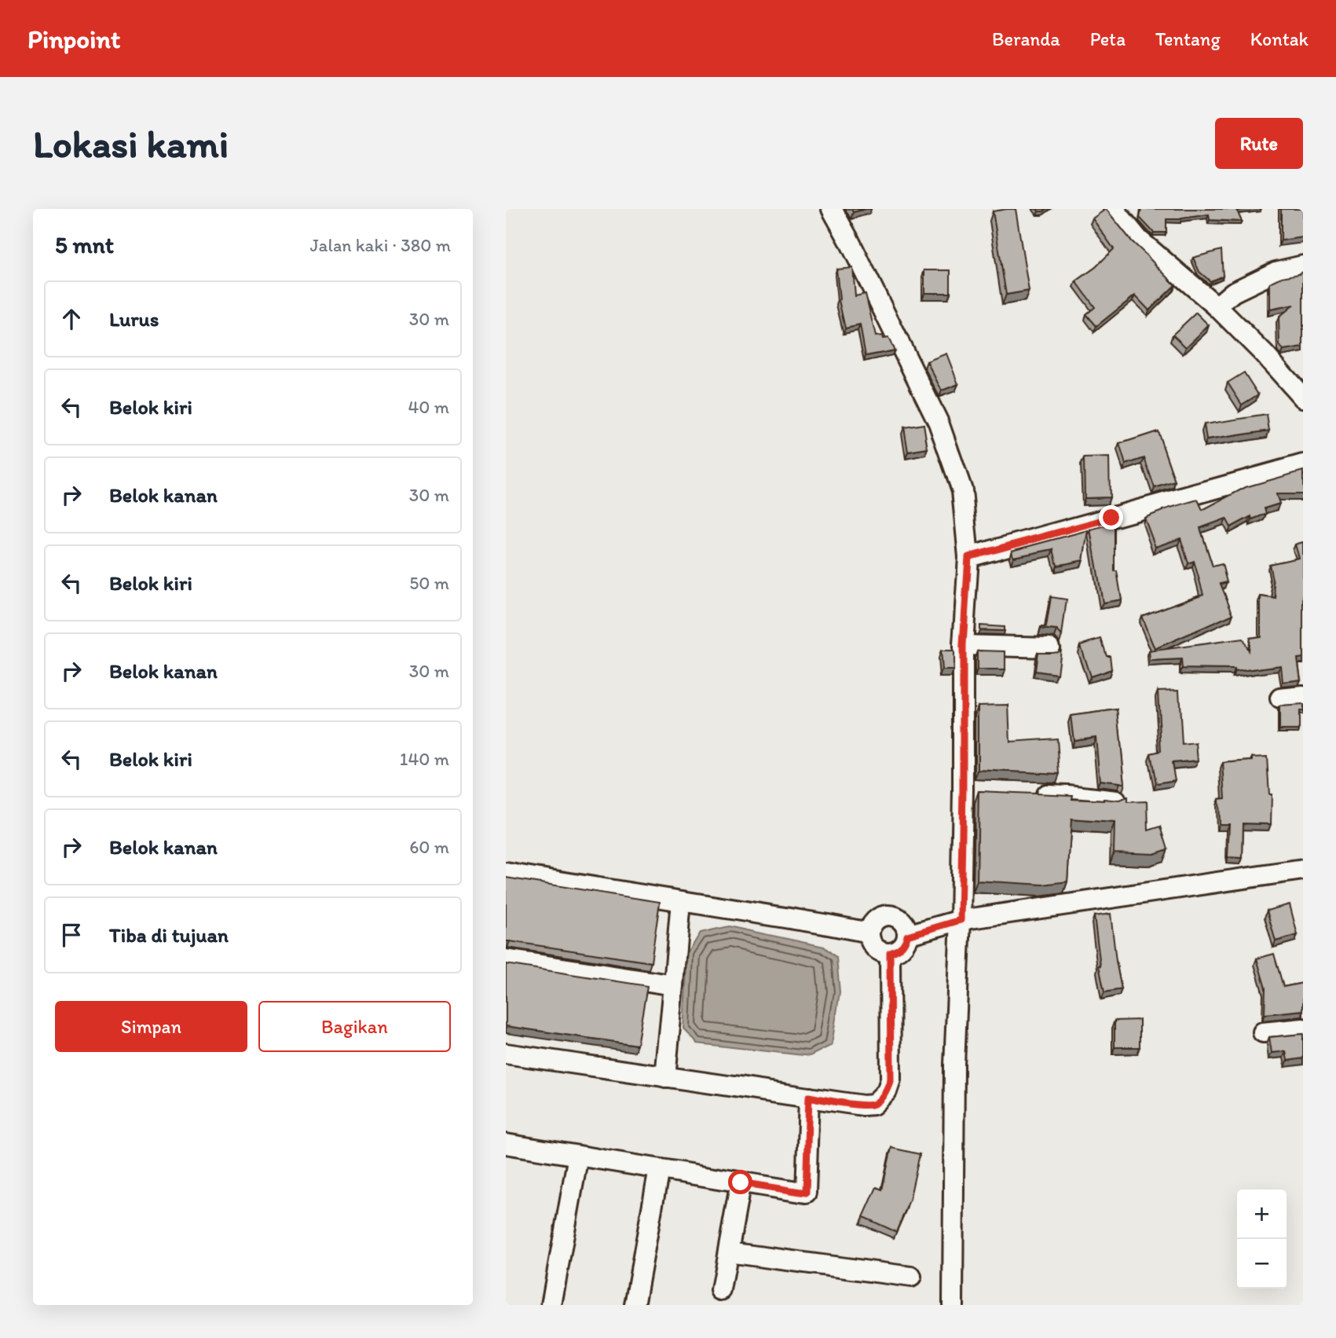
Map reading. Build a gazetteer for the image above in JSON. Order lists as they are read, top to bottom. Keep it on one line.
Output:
{"page":{"header":"Pinpoint","nav":["Beranda","Peta","Tentang","Kontak"],"buttons":["Rute",["Simpan","Bagikan"]],"title":"Lokasi kami","heading":["5 mnt","Jalan kaki · 380 m"],"list":[["Lurus","30 m"],["Belok kiri","40 m"],["Belok kanan","30 m"],["Belok kiri","50 m"],["Belok kanan","30 m"],["Belok kiri","140 m"],["Belok kanan","60 m"],"Tiba di tujuan"],"map_buttons":["+","−"]}}
